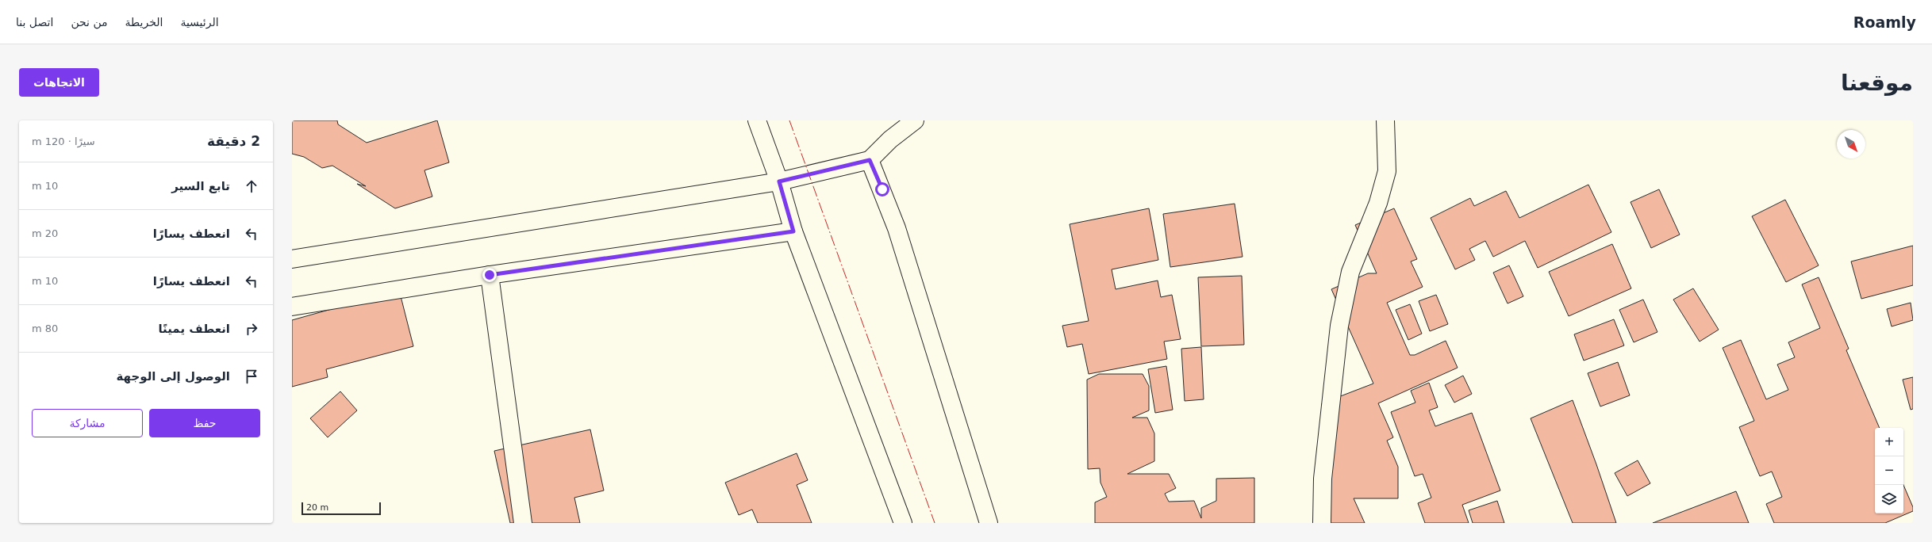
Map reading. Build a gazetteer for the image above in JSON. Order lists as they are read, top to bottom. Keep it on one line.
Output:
{"scale_bar":"20 m","north":"bottom right","page":{"header":"Roamly","nav":["الرئيسية","الخريطة","من نحن","اتصل بنا"],"buttons":["الاتجاهات",["حفظ","مشاركة"]],"title":"موقعنا","heading":["2 دقيقة","سيرًا · 120 m"],"list":[["تابع السير","10 m"],["انعطف يسارًا","20 m"],["انعطف يسارًا","10 m"],["انعطف يمينًا","80 m"],"الوصول إلى الوجهة"],"map_buttons":["+","−"],"scale":"20 m"}}
